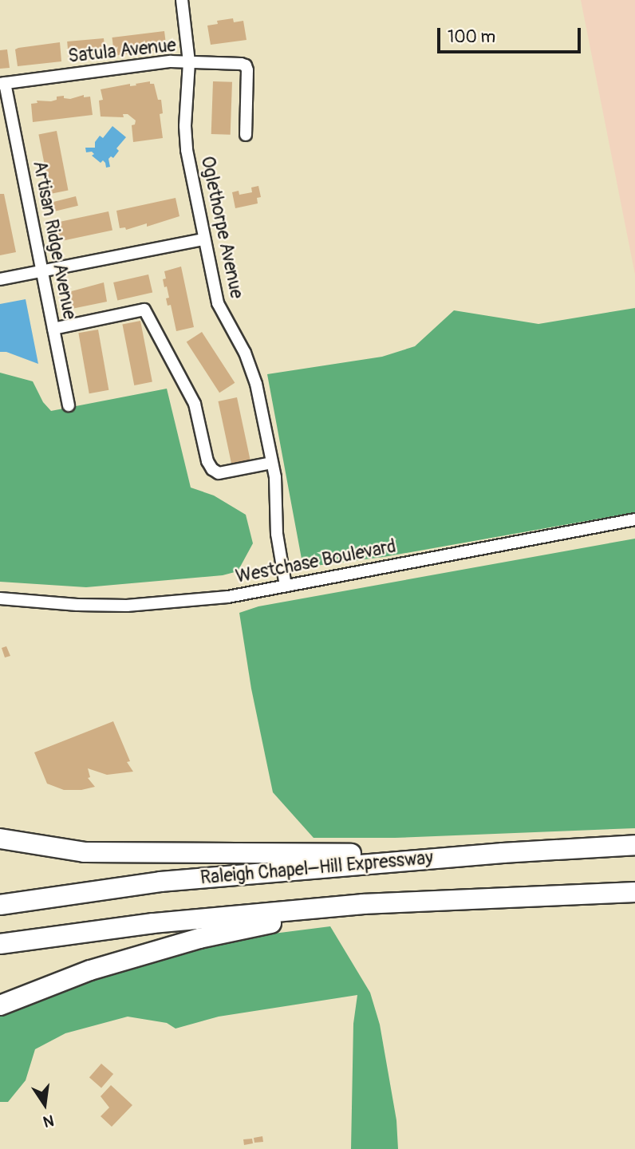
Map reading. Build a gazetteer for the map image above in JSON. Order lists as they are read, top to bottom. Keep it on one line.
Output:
{"streets":{"highway":["Raleigh Chapel–Hill Expressway"],"street":["Satula Avenue","Oglethorpe Avenue","Artisan Ridge Avenue","Westchase Boulevard"]},"crossings":[["Satula Avenue","Oglethorpe Avenue"],["Satula Avenue","Artisan Ridge Avenue"],["Oglethorpe Avenue","Westchase Boulevard"]],"scale_bar":"100 m","north":"bottom"}
